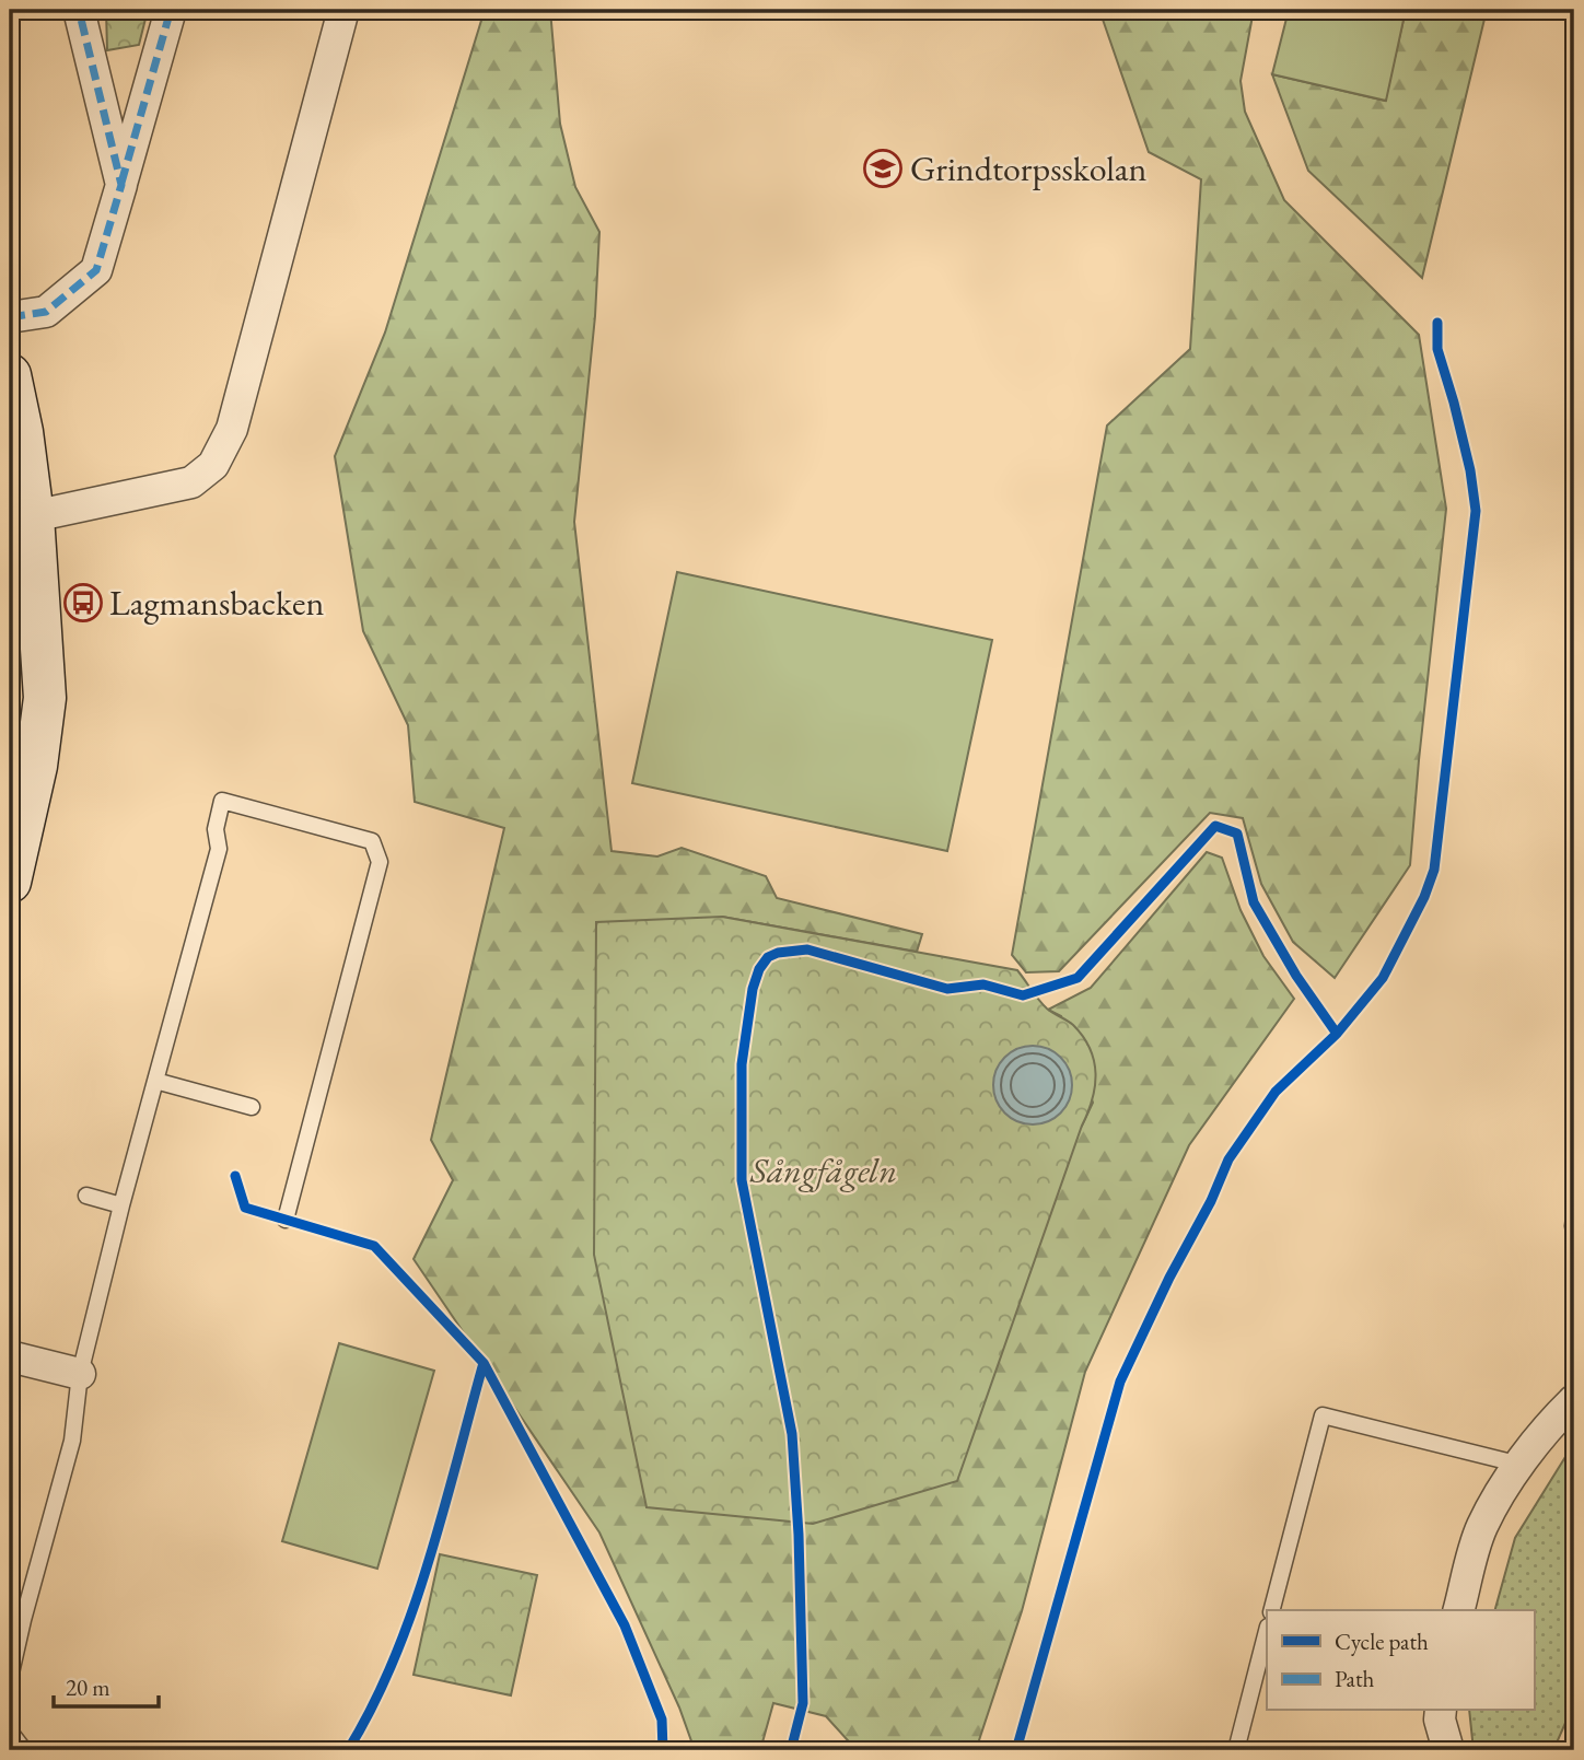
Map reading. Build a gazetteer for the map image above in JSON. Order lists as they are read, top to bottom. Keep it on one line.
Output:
{"parks":["Sångfågeln"],"places":{"school or university":["Grindtorpsskolan"],"bus stop":["Lagmansbacken"]},"legend":["Cycle path","Path"],"scale_bar":"20 m"}
